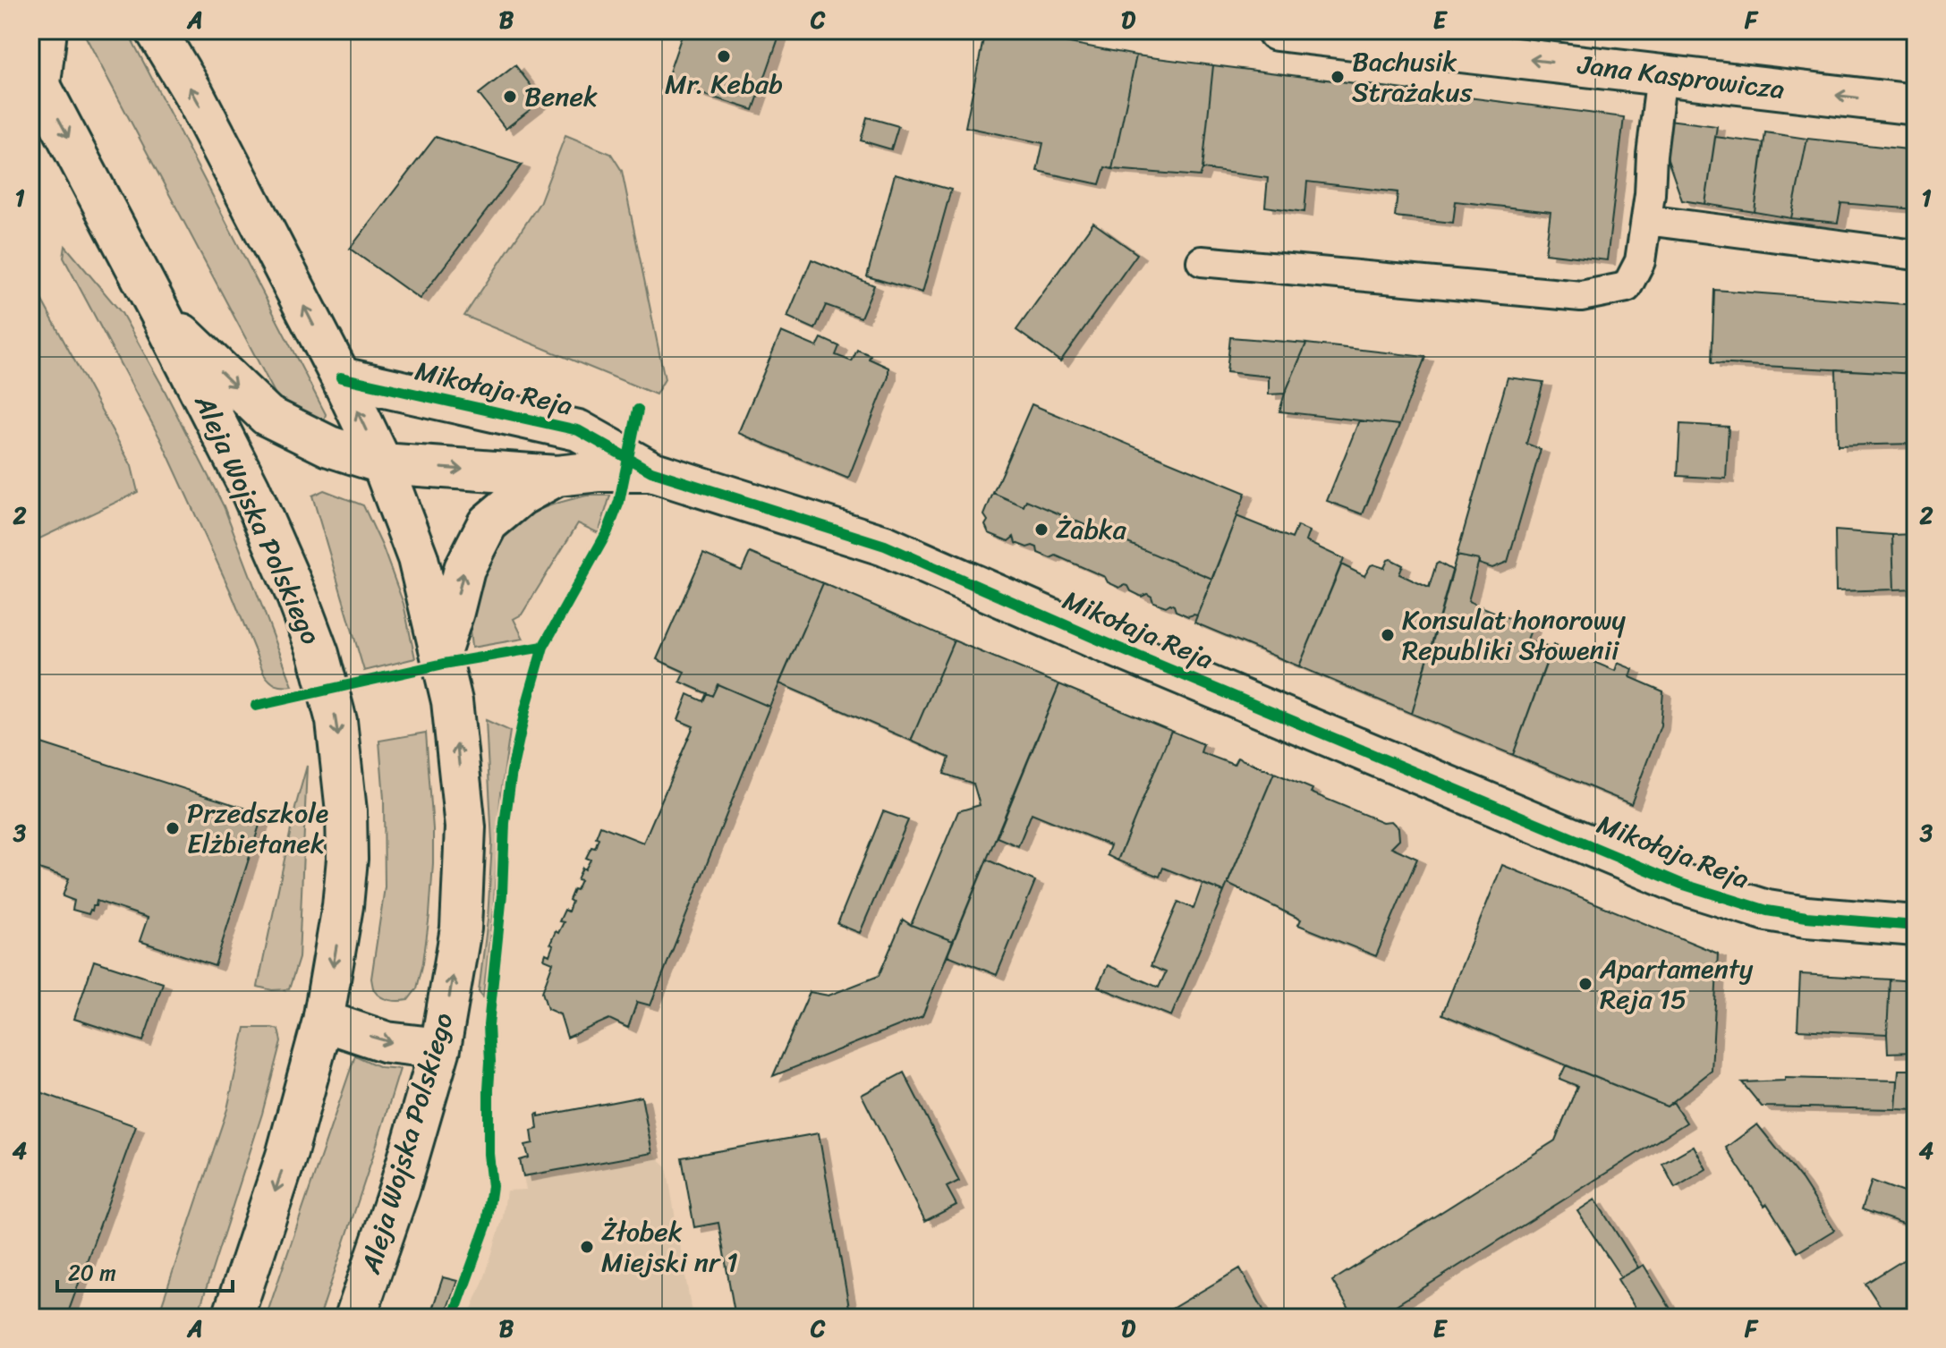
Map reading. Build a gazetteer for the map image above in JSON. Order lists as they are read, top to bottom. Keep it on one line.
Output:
{"streets":{"street":["Jana Kasprowicza","Mikołaja Reja","Aleja Wojska Polskiego"]},"crossings":[["Mikołaja Reja","Aleja Wojska Polskiego"]],"one_way":["Jana Kasprowicza"],"places":["Mr. Kebab","Bachusik Strażakus","Benek","Żabka","Konsulat honorowy Republiki Słowenii","Przedszkole Elżbietanek","Apartamenty Reja 15","Żłobek Miejski nr 1"],"scale_bar":"20 m","grid":{"columns":["A","B","C","D","E","F"],"rows":["1","2","3","4"]}}
